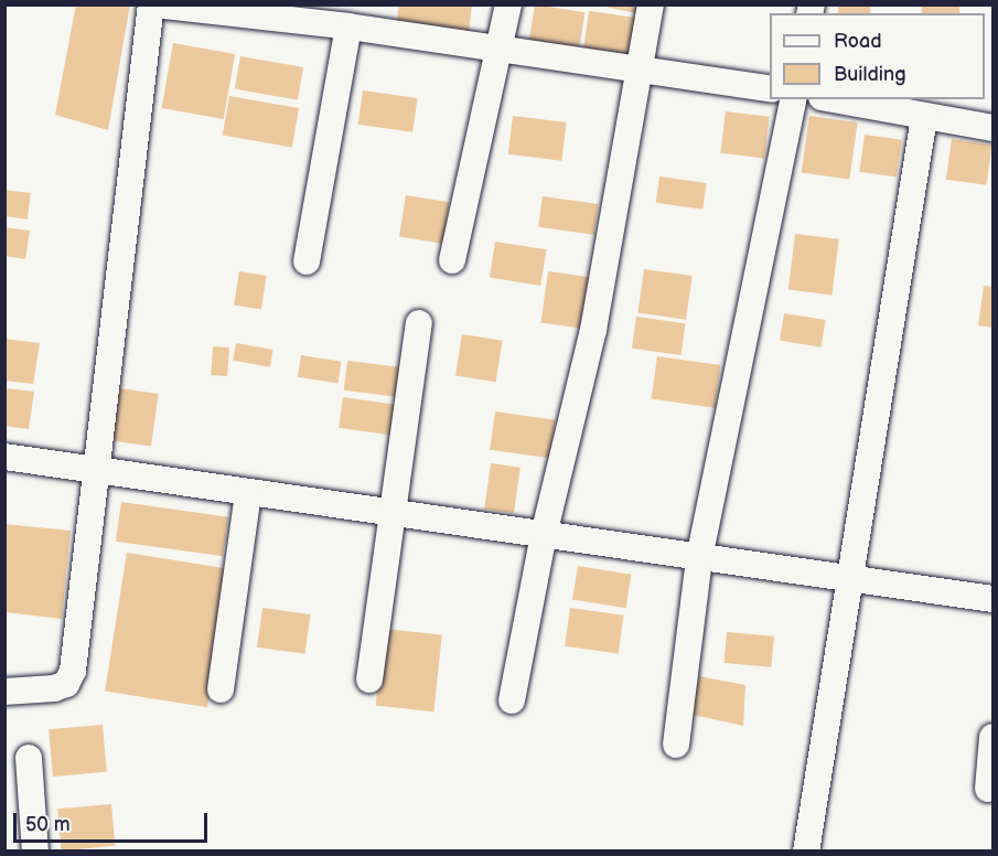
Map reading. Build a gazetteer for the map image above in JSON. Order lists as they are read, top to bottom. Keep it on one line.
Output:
{"legend":["Road","Building"],"scale_bar":"50 m"}
